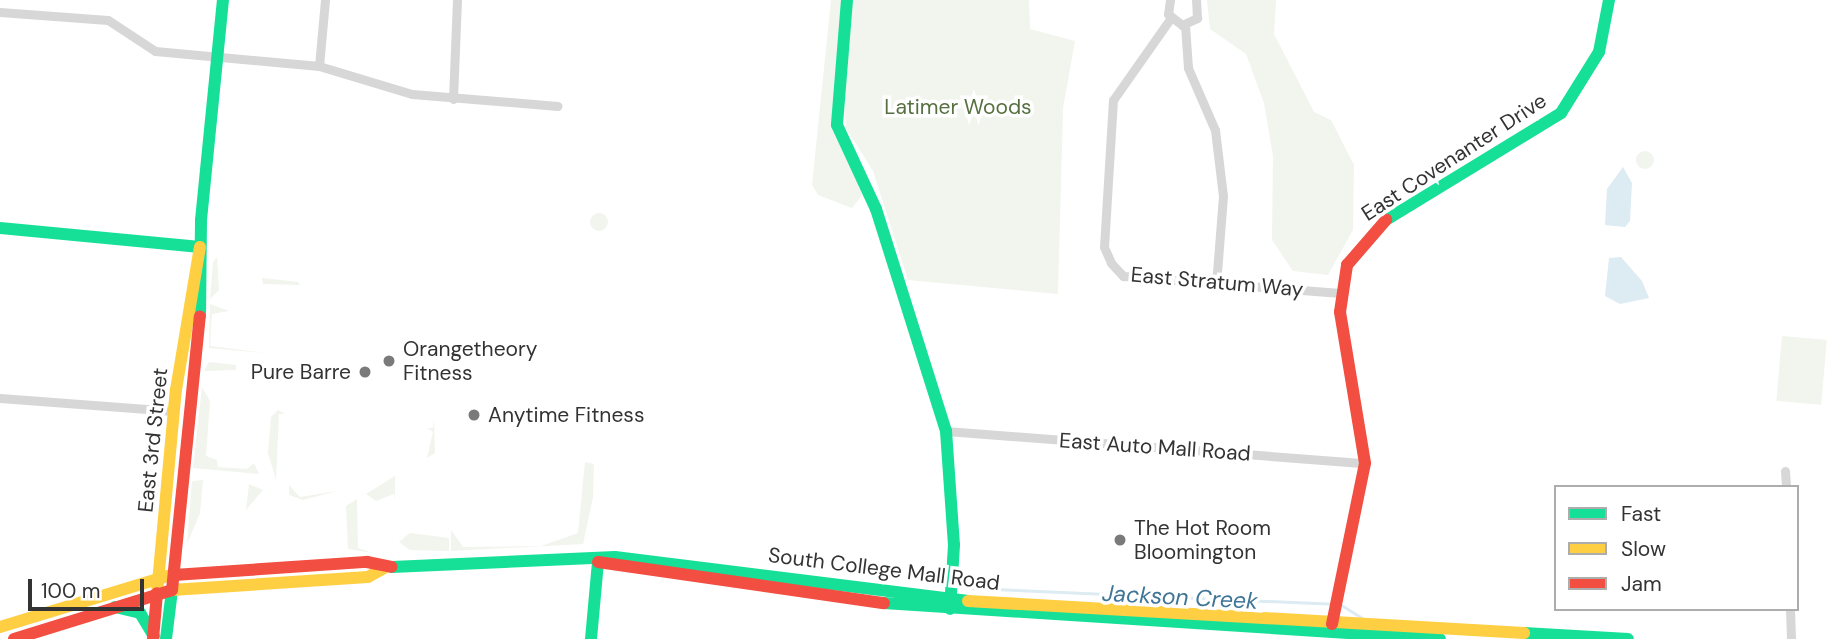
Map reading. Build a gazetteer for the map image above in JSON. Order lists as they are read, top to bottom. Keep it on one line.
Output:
{"streets":{"main road":["East Covenanter Drive","East 3rd Street","South College Mall Road"],"street":["East Stratum Way","East Auto Mall Road"]},"crossings":[["East Covenanter Drive","East Stratum Way"],["East Covenanter Drive","East Auto Mall Road"],["East Covenanter Drive","South College Mall Road"],["East 3rd Street","South College Mall Road"]],"water":["Jackson Creek"],"parks":["Latimer Woods"],"places":["Orangetheory Fitness","Pure Barre","Anytime Fitness","The Hot Room Bloomington"],"legend":["Fast","Slow","Jam"],"scale_bar":"100 m"}
